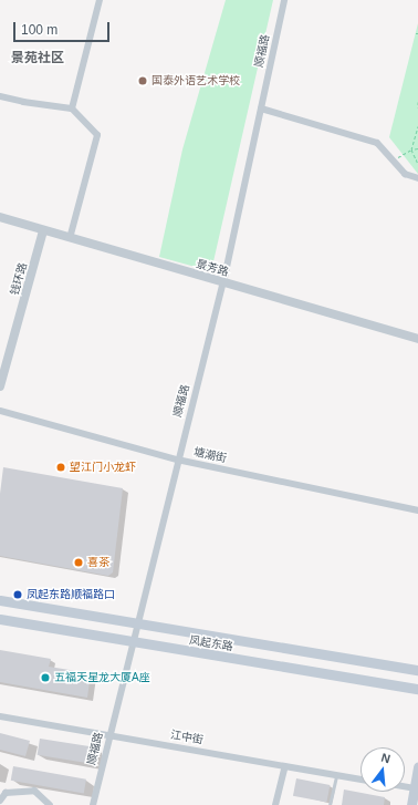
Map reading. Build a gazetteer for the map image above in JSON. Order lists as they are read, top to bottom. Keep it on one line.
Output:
{"streets":{"main road":["凤起东路"],"street":["顺福路","景芳路","钱环路","塘潮街","江中街"]},"crossings":[["顺福路","景芳路"],["顺福路","塘潮街"],["顺福路","凤起东路"],["顺福路","江中街"],["景芳路","钱环路"]],"districts":["景苑社区"],"places":["国泰外语艺术学校","望江门小龙虾","喜茶","凤起东路顺福路口","五福天星龙大厦A座"],"scale_bar":"100 m","north":"top"}
